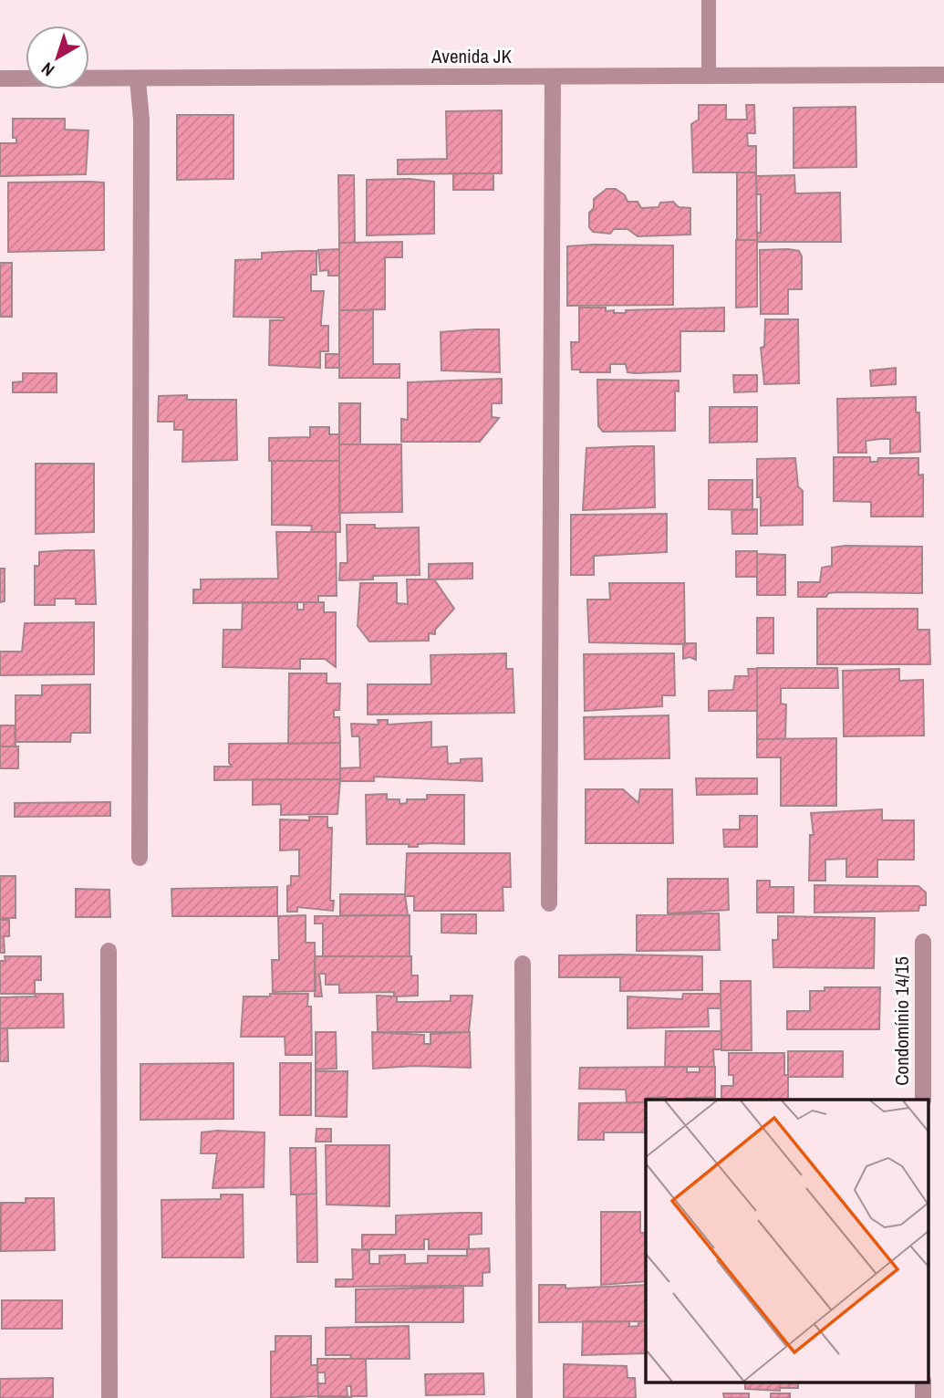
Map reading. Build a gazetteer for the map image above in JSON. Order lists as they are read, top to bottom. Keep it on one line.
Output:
{"streets":{"street":["Avenida JK","Condomínio 14/15"]},"north":"bottom left"}
